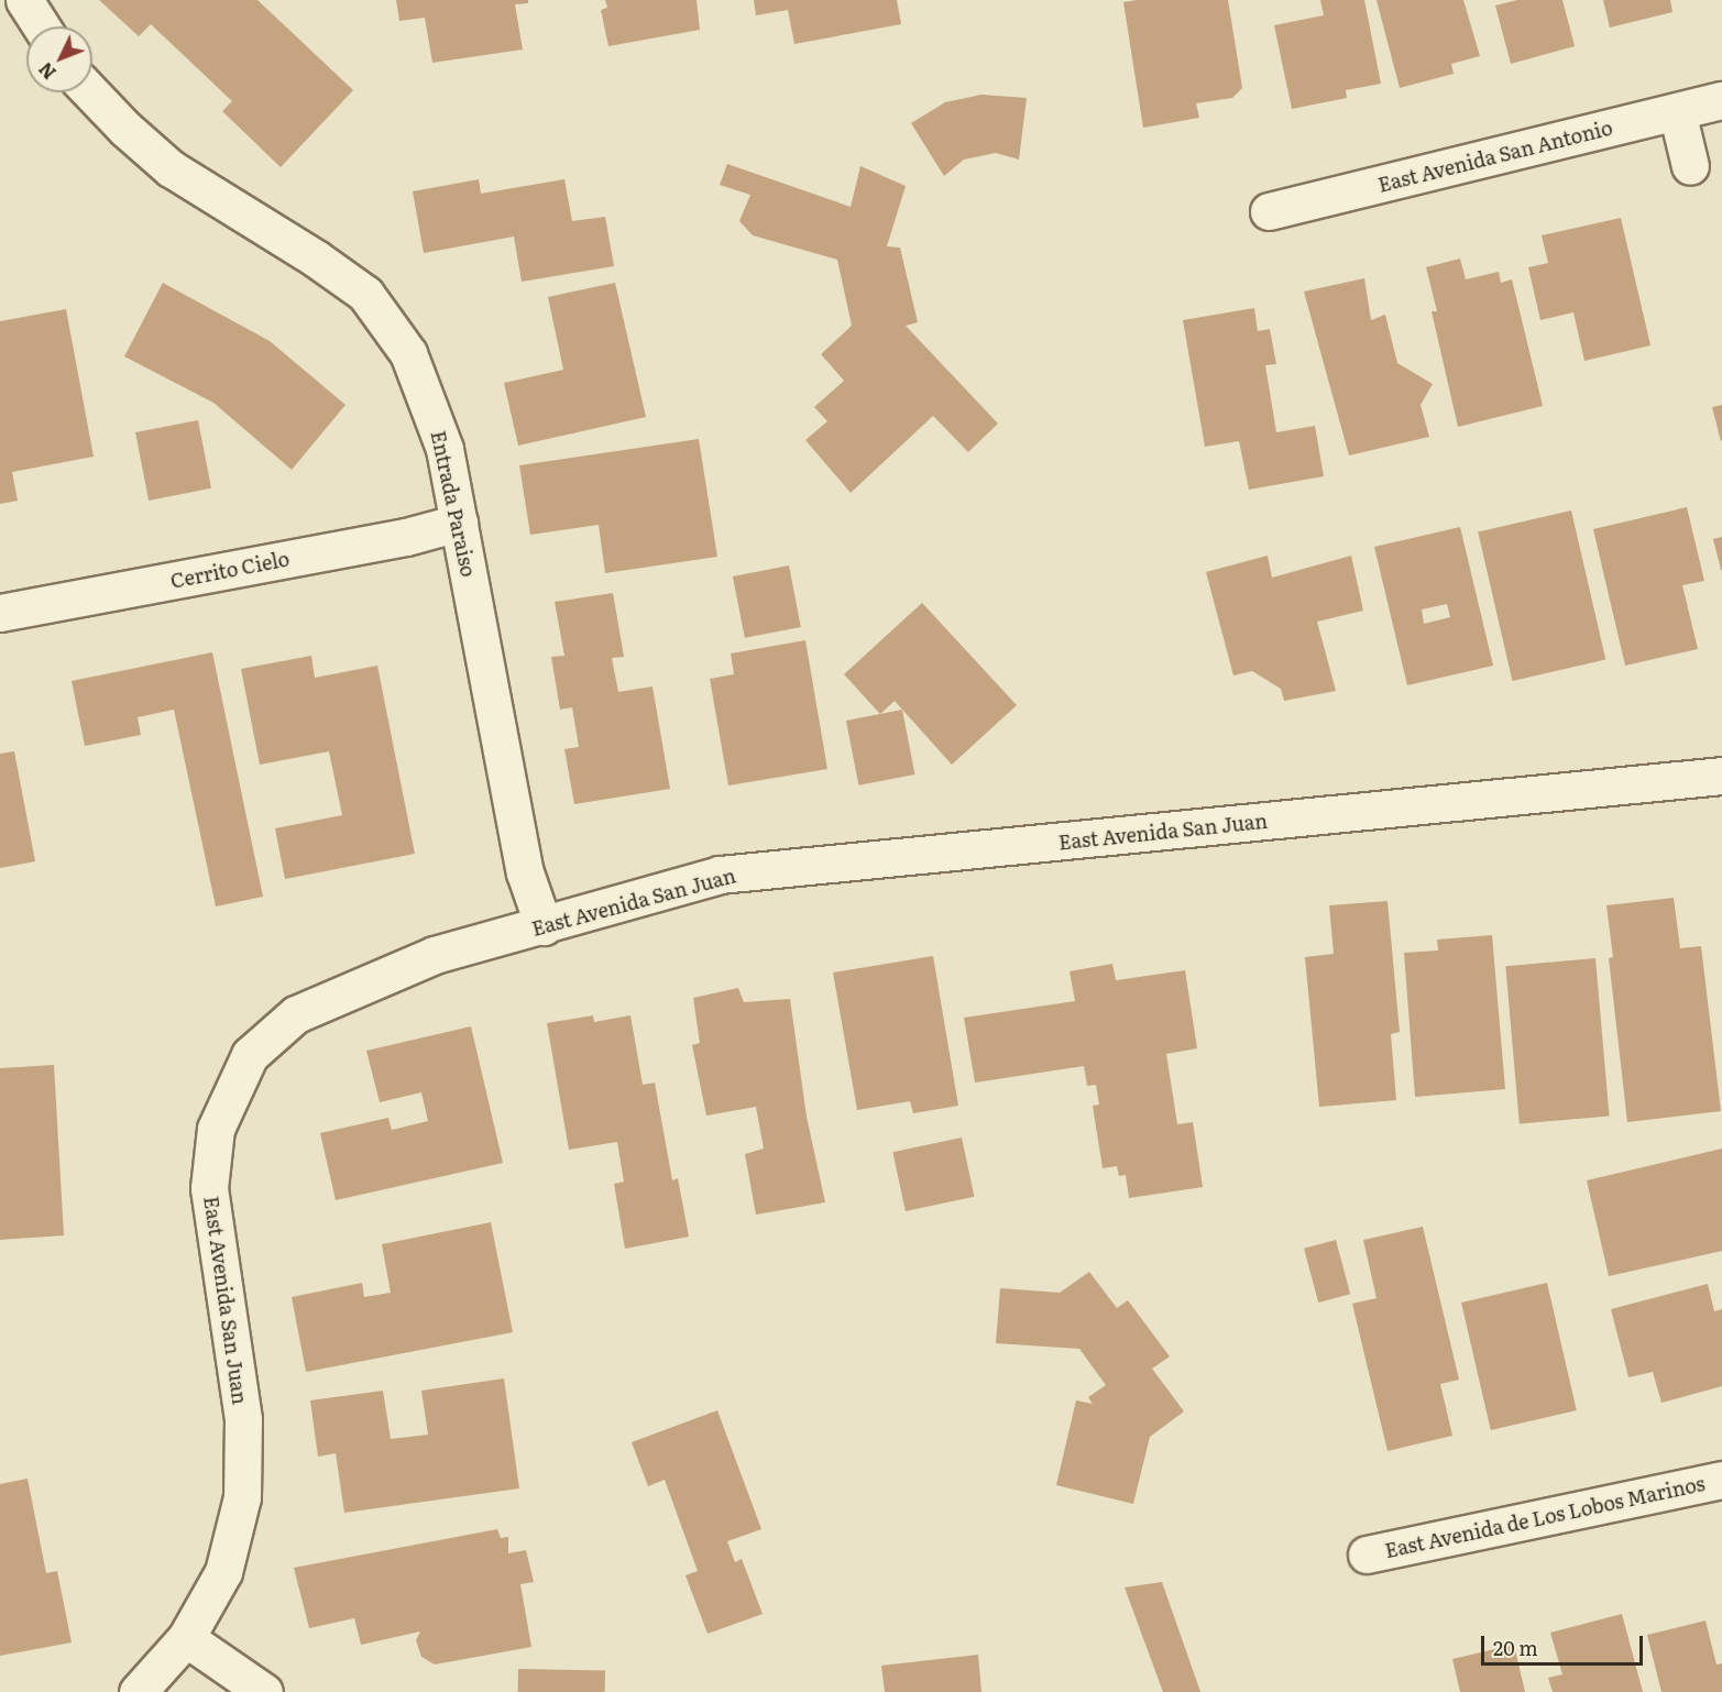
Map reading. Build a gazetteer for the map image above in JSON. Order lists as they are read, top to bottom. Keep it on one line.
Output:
{"streets":{"street":["East Avenida San Antonio","Entrada Paraiso","Cerrito Cielo","East Avenida San Juan","East Avenida de Los Lobos Marinos"]},"crossings":[["Entrada Paraiso","Cerrito Cielo"],["Entrada Paraiso","East Avenida San Juan"]],"scale_bar":"20 m","north":"bottom left"}
